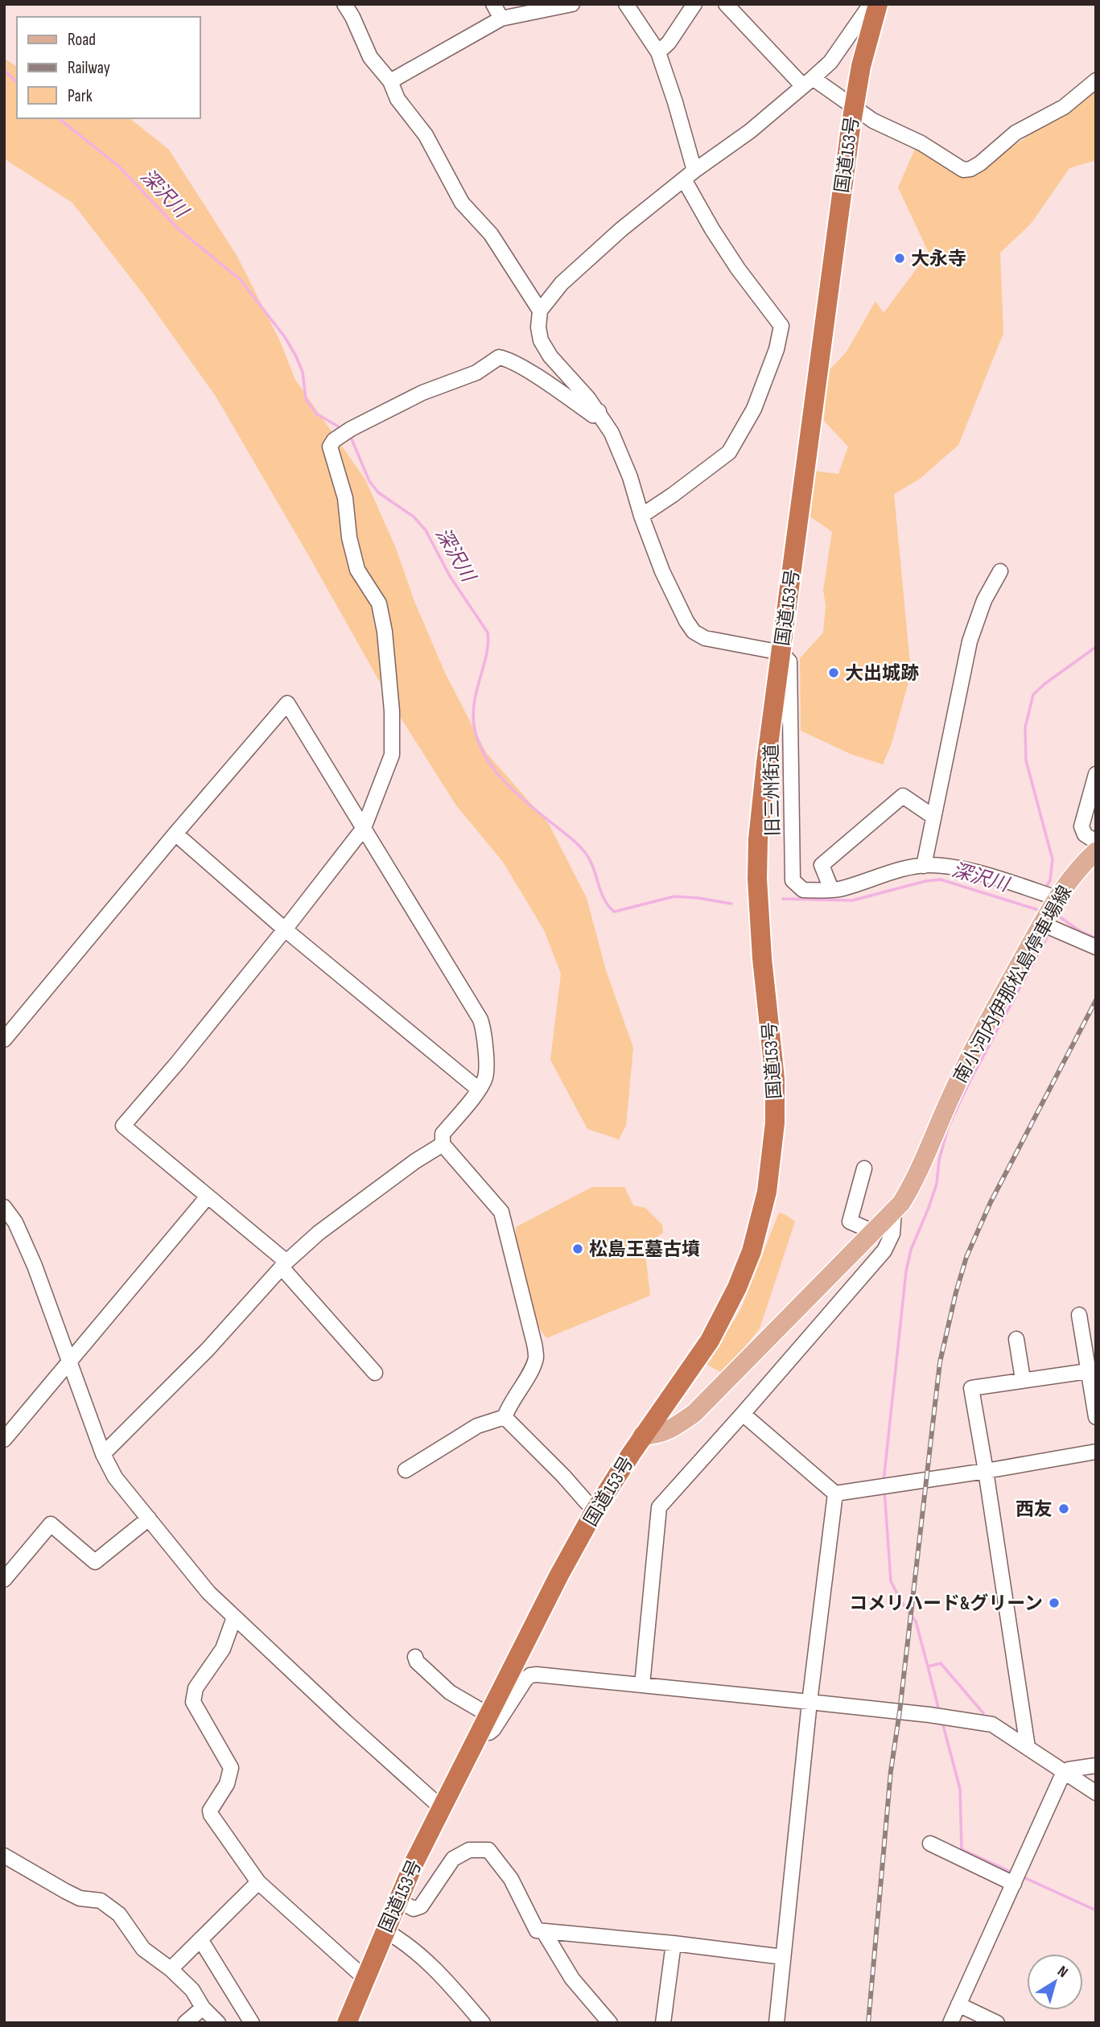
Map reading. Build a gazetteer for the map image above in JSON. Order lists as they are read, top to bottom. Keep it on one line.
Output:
{"streets":{"highway":["国道153号"],"main road":["南小河内伊那松島停車場線"],"street":["旧三州街道"]},"crossings":[["国道153号","旧三州街道"],["国道153号","南小河内伊那松島停車場線"],["旧三州街道","南小河内伊那松島停車場線"]],"water":["深沢川"],"places":["大永寺","大出城跡","松島王墓古墳","西友","コメリハード&グリーン"],"legend":["Road","Railway","Park"],"north":"top right"}
